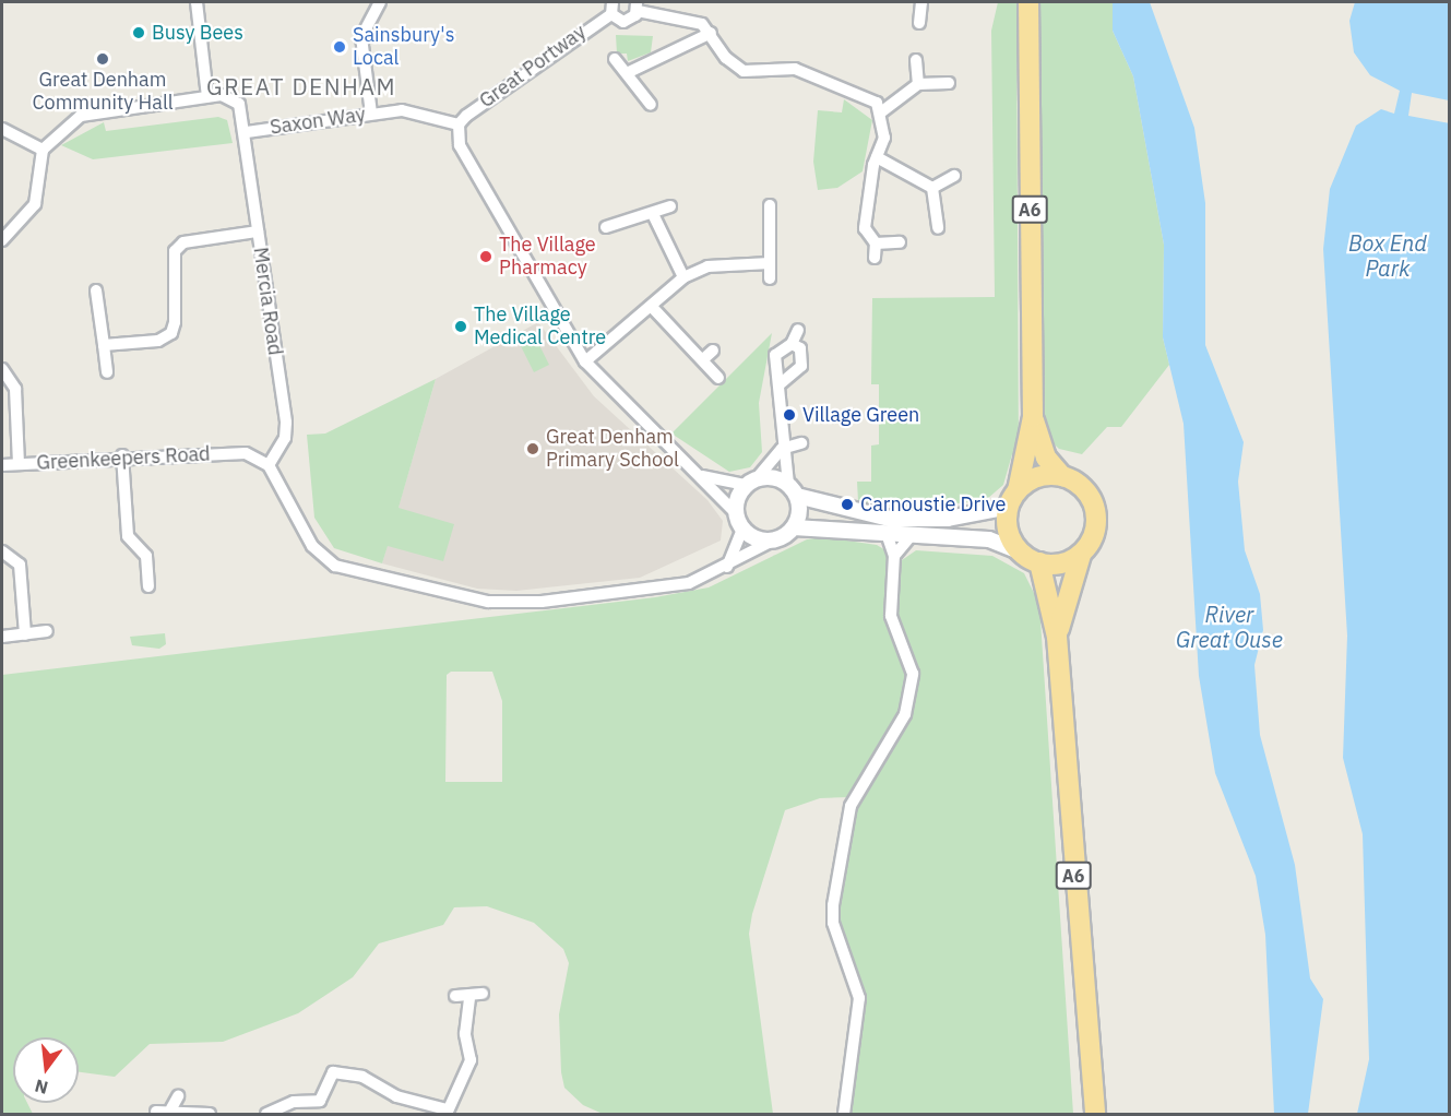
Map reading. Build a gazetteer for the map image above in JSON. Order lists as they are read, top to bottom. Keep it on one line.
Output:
{"streets":{"highway":["A6"],"street":["Great Portway","Saxon Way","Mercia Road","Greenkeepers Road"]},"crossings":[["Great Portway","Saxon Way"],["Saxon Way","Mercia Road"],["Mercia Road","Greenkeepers Road"]],"districts":["GREAT DENHAM"],"water":["Box End Park","River Great Ouse"],"places":["Busy Bees","Sainsbury's Local","Great Denham Community Hall","The Village Pharmacy","The Village Medical Centre","Village Green","Great Denham Primary School","Carnoustie Drive"],"north":"bottom"}
